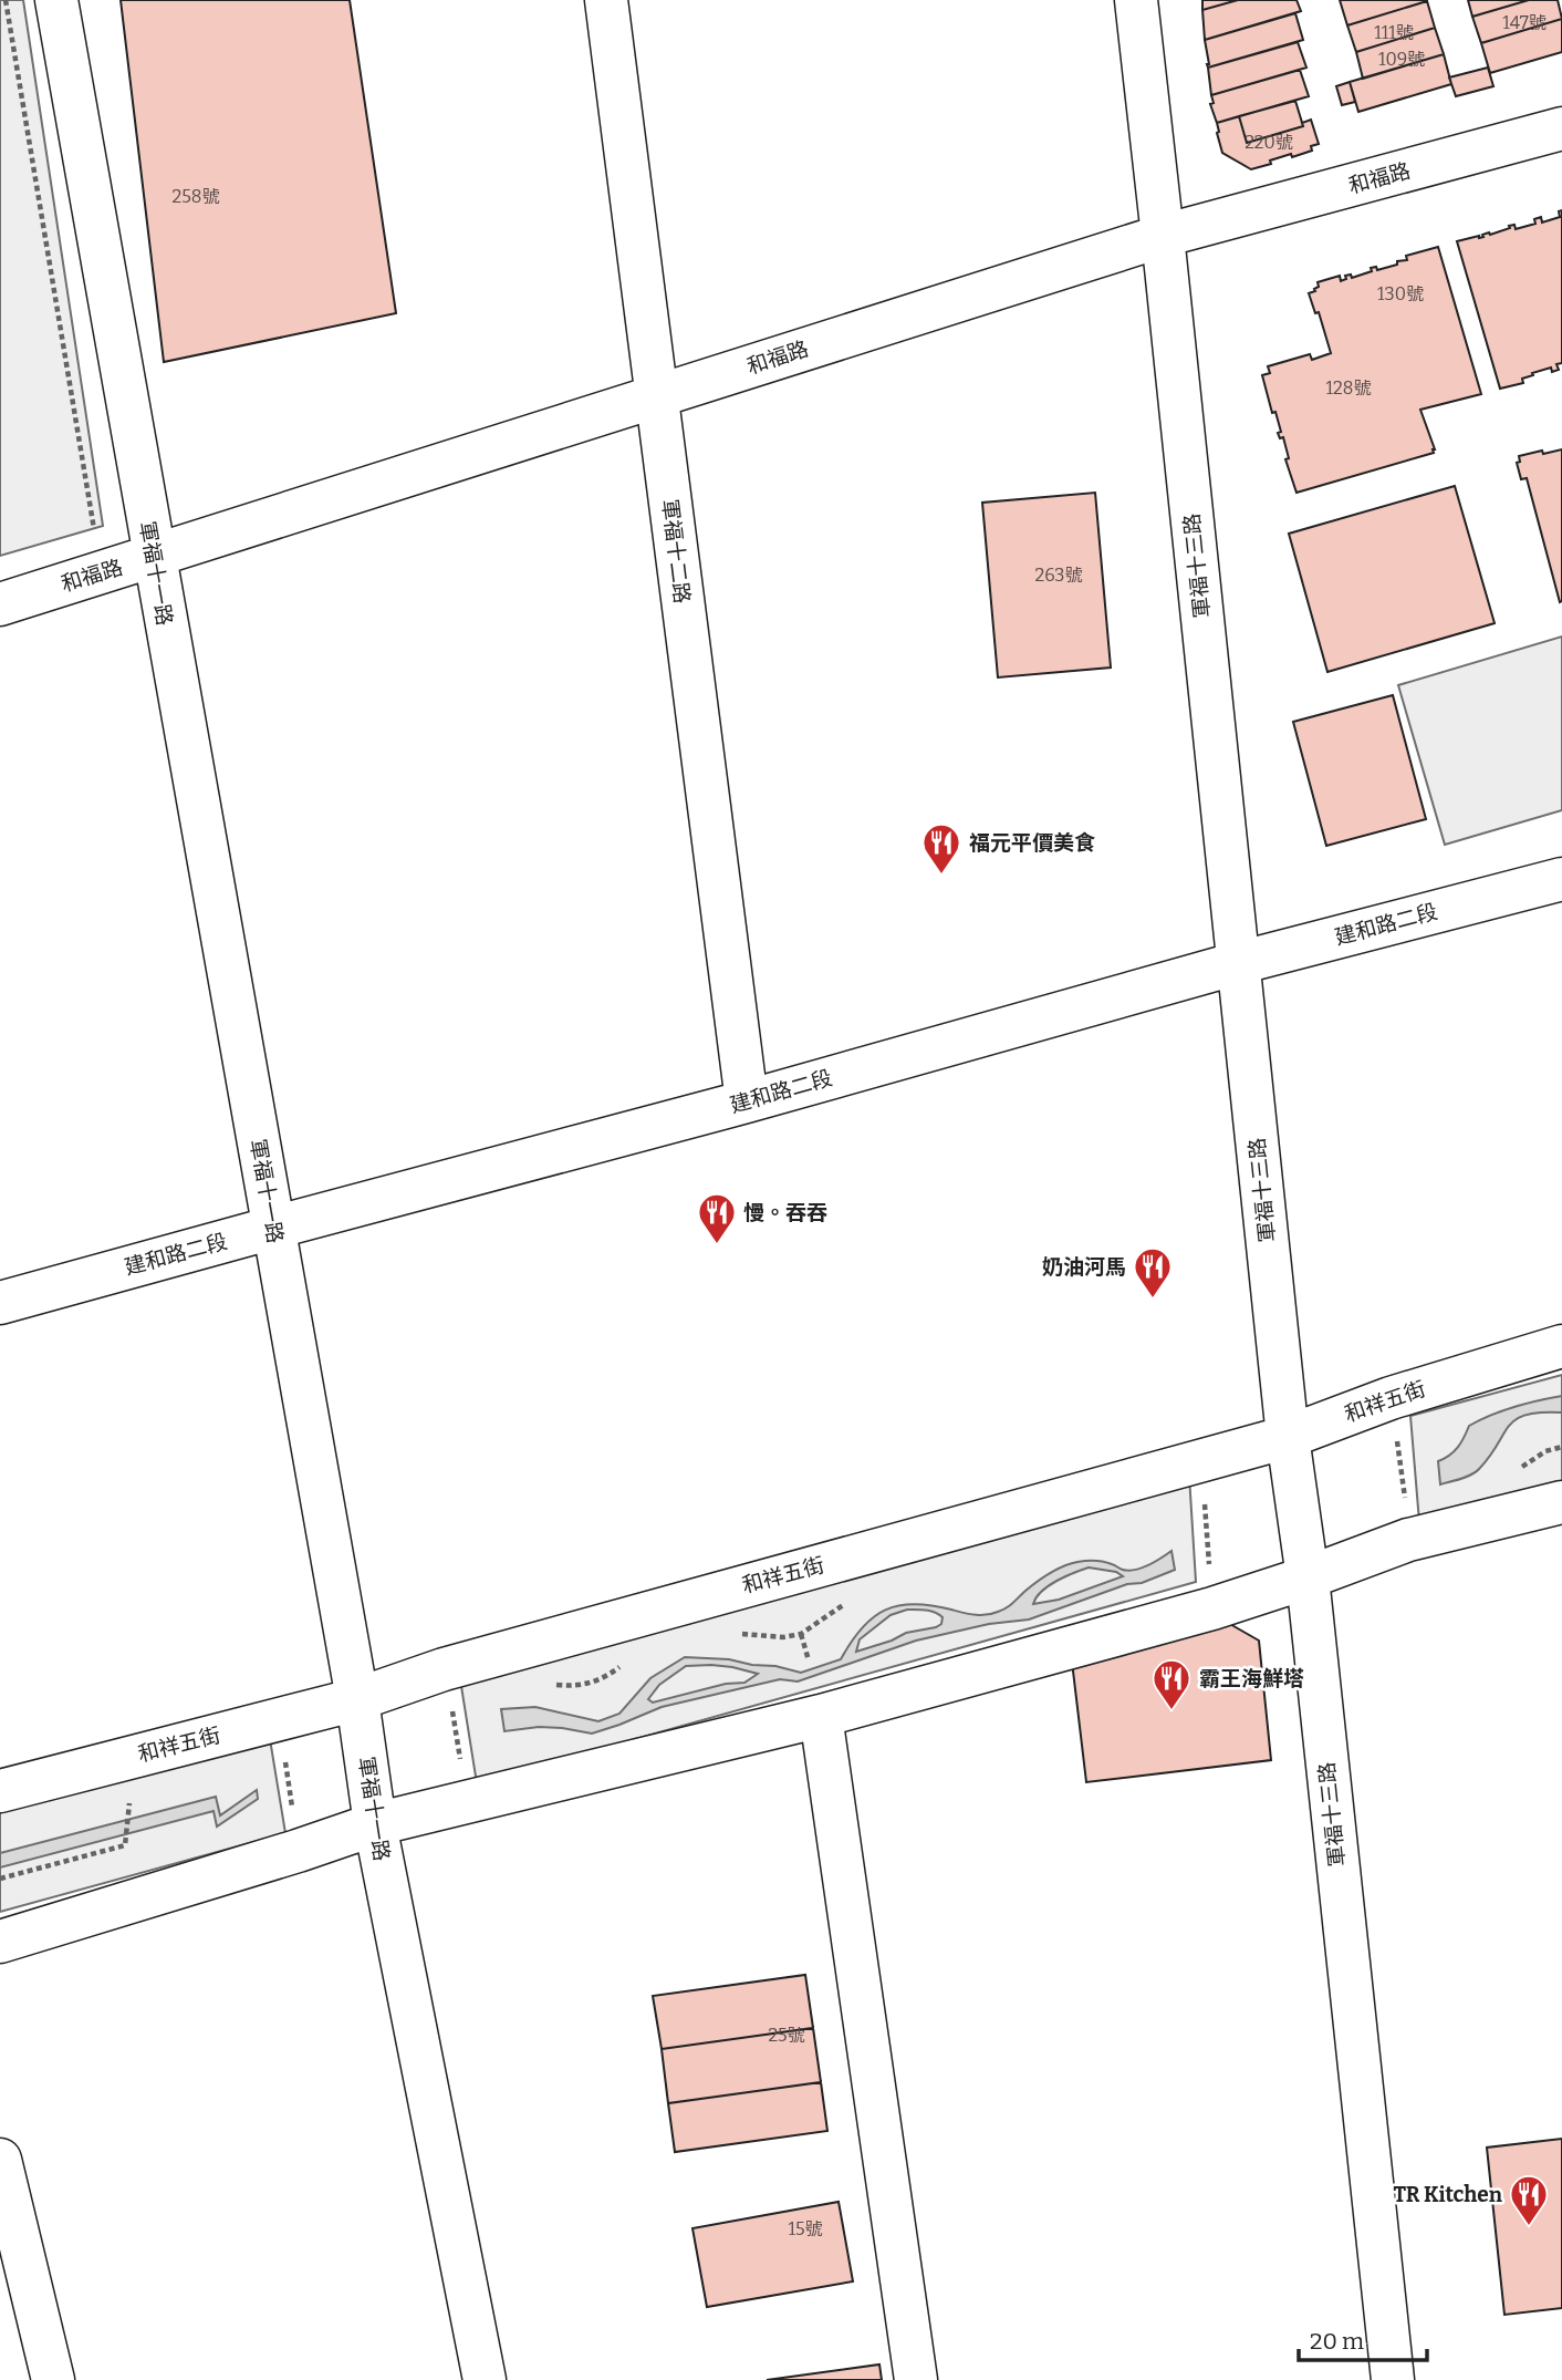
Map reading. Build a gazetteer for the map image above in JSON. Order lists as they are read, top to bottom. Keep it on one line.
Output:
{"streets":{"street":["和福路","軍福十二路","軍福十三路","軍福十一路","建和路二段","和祥五街"]},"crossings":[["和福路","軍福十二路"],["和福路","軍福十三路"],["和福路","軍福十一路"],["軍福十二路","建和路二段"],["軍福十三路","建和路二段"],["軍福十三路","和祥五街"],["軍福十一路","建和路二段"],["軍福十一路","和祥五街"]],"places":{"restaurant":["福元平價美食","慢。吞吞","奶油河馬","霸王海鮮塔","TR Kitchen"]},"house_numbers":["147號","111號","109號","220號","258號","130號","128號","263號","25號","15號"],"scale_bar":"20 m"}
